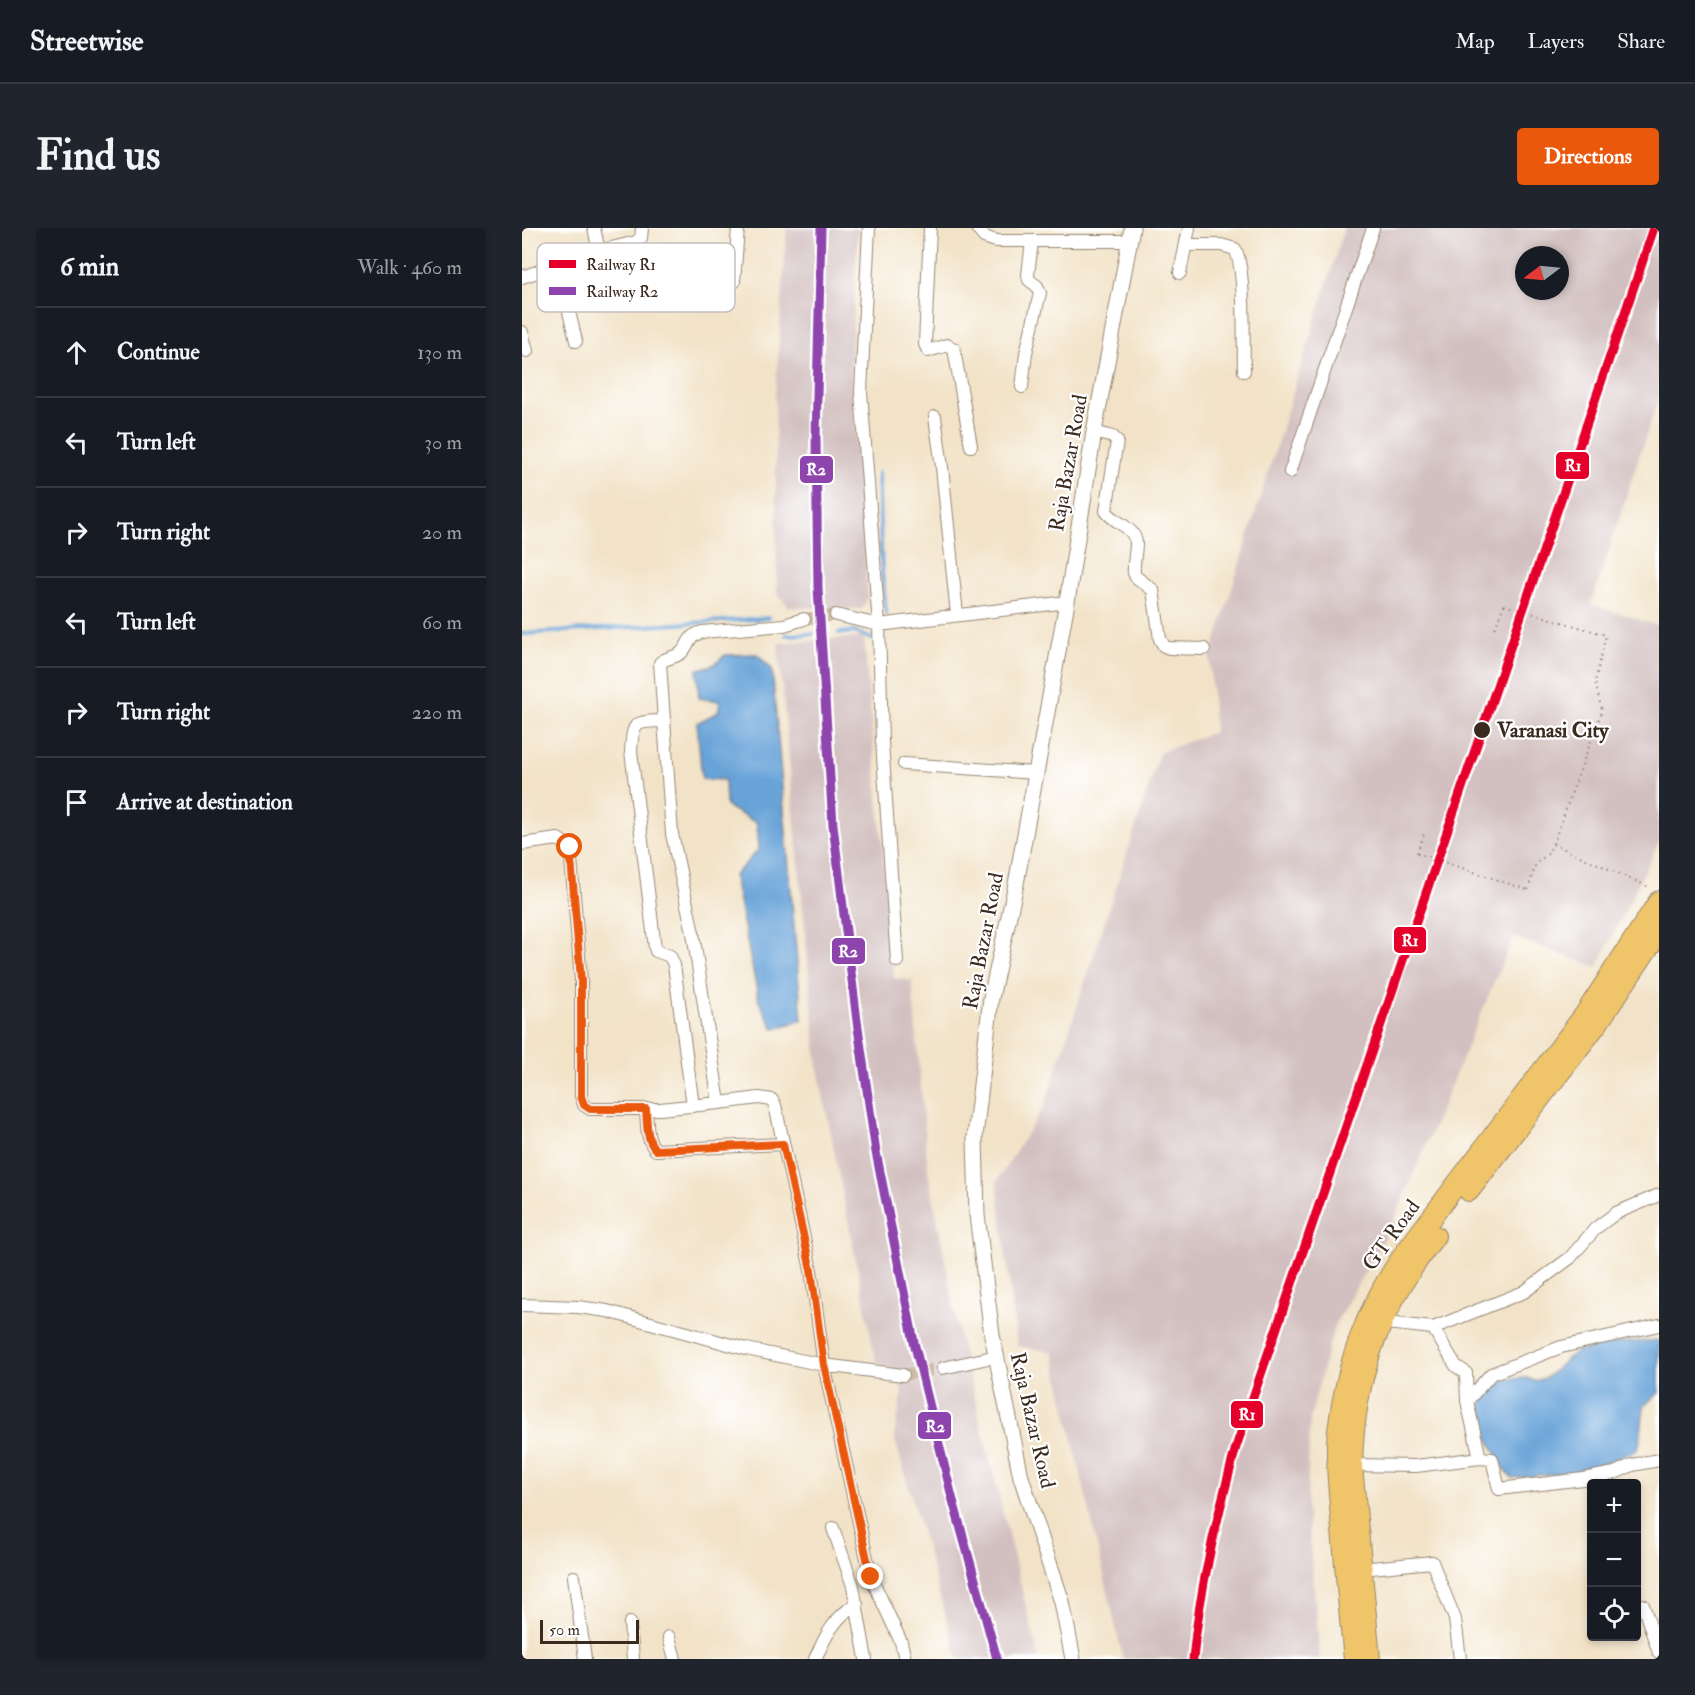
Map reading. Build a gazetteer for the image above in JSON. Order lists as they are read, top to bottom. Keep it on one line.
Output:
{"streets":{"highway":["GT Road"],"street":["Raja Bazar Road"]},"places":["Varanasi City"],"lines":["rail line R1","rail line R2"],"legend":["Railway R1","Railway R2"],"scale_bar":"50 m","north":"left","page":{"header":"Streetwise","nav":["Map","Layers","Share"],"buttons":"Directions","title":"Find us","heading":["6 min","Walk · 460 m"],"list":[["Continue","130 m"],["Turn left","30 m"],["Turn right","20 m"],["Turn left","60 m"],["Turn right","220 m"],"Arrive at destination"],"map_buttons":["+","−"],"scale":"50 m"}}
